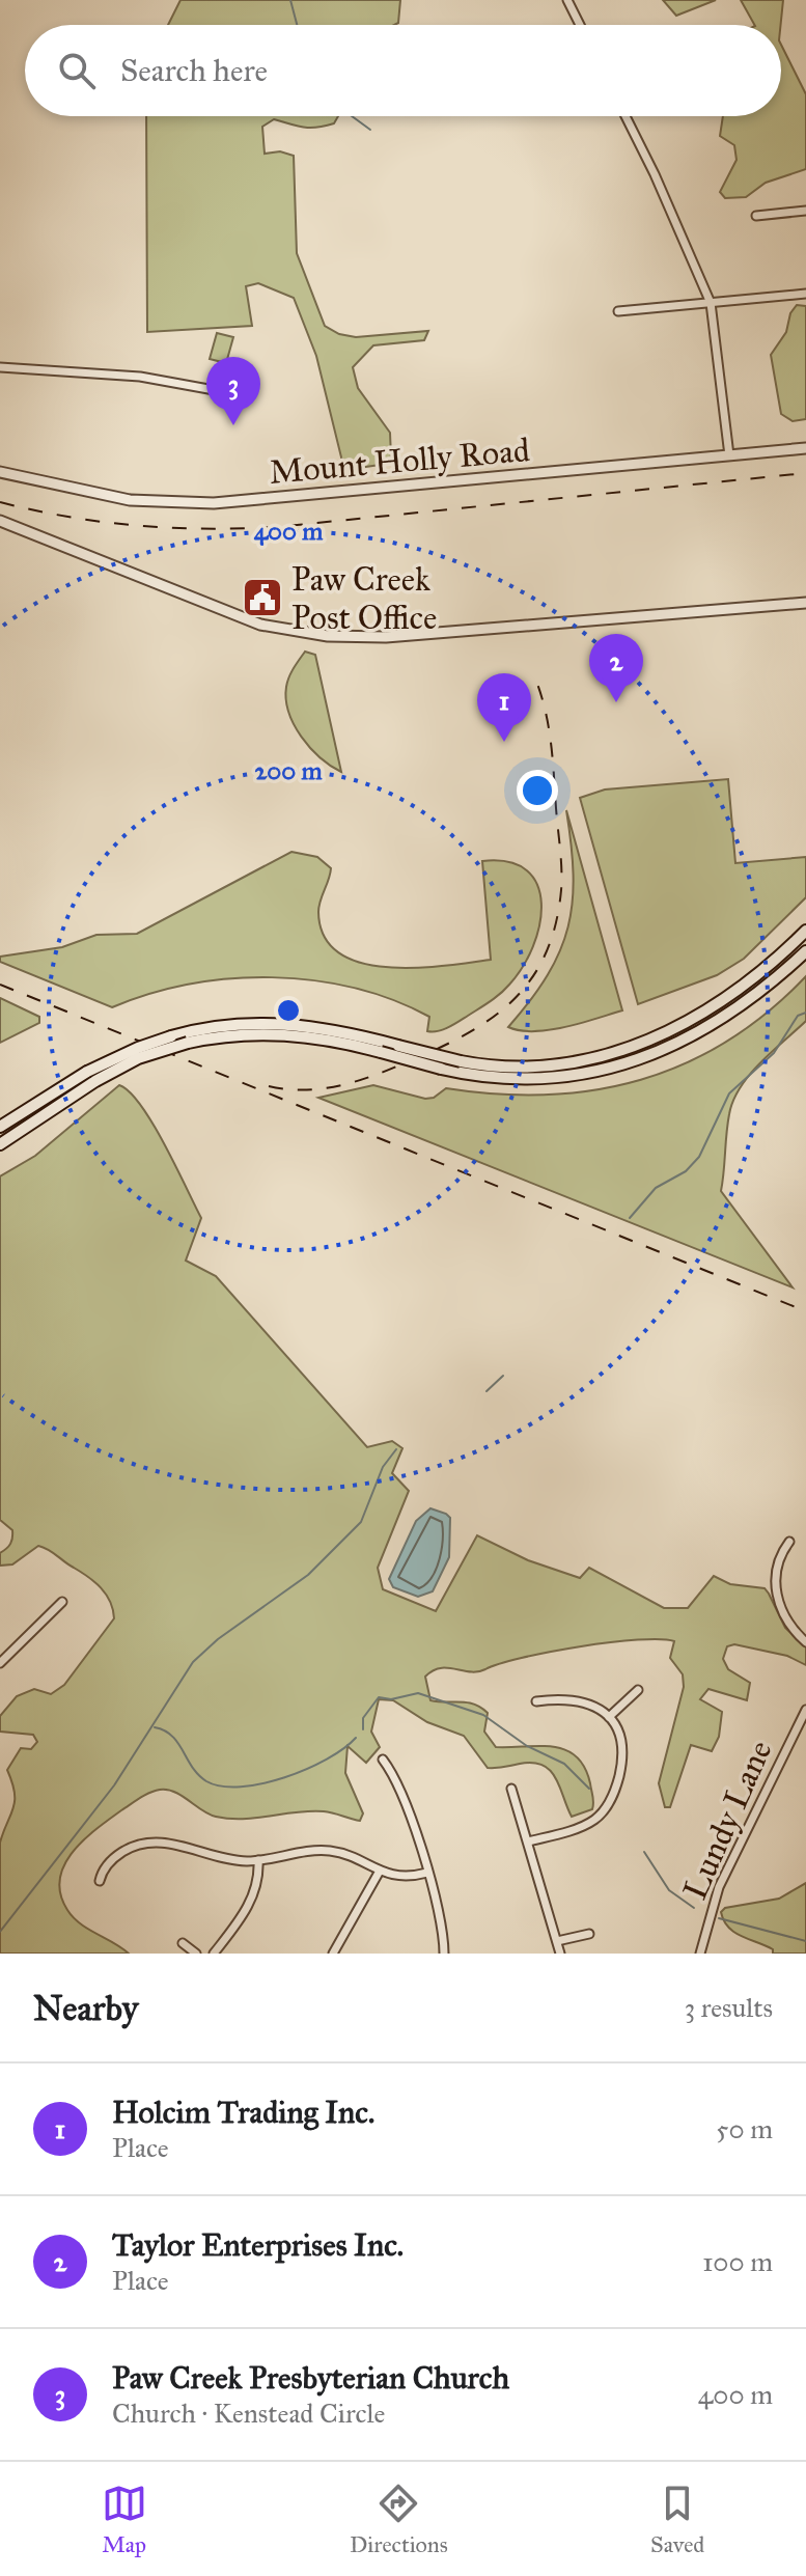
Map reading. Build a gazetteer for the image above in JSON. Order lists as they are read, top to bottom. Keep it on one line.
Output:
{"streets":{"street":["Mount Holly Road","Lundy Lane"]},"places":{"public building":["Paw Creek Post Office"]},"page":{"search":"Search here","pins":["3","2","1"],"heading":["Nearby","3 results"],"list":[{"mark":"1","name":"Holcim Trading Inc.","note":"Place","value":"50 m"},{"mark":"2","name":"Taylor Enterprises Inc.","note":"Place","value":"100 m"},{"mark":"3","name":"Paw Creek Presbyterian Church","note":"Church · Kenstead Circle","value":"400 m"}],"nav":["Map","Directions","Saved"]},"rings":["400 m","200 m"]}
